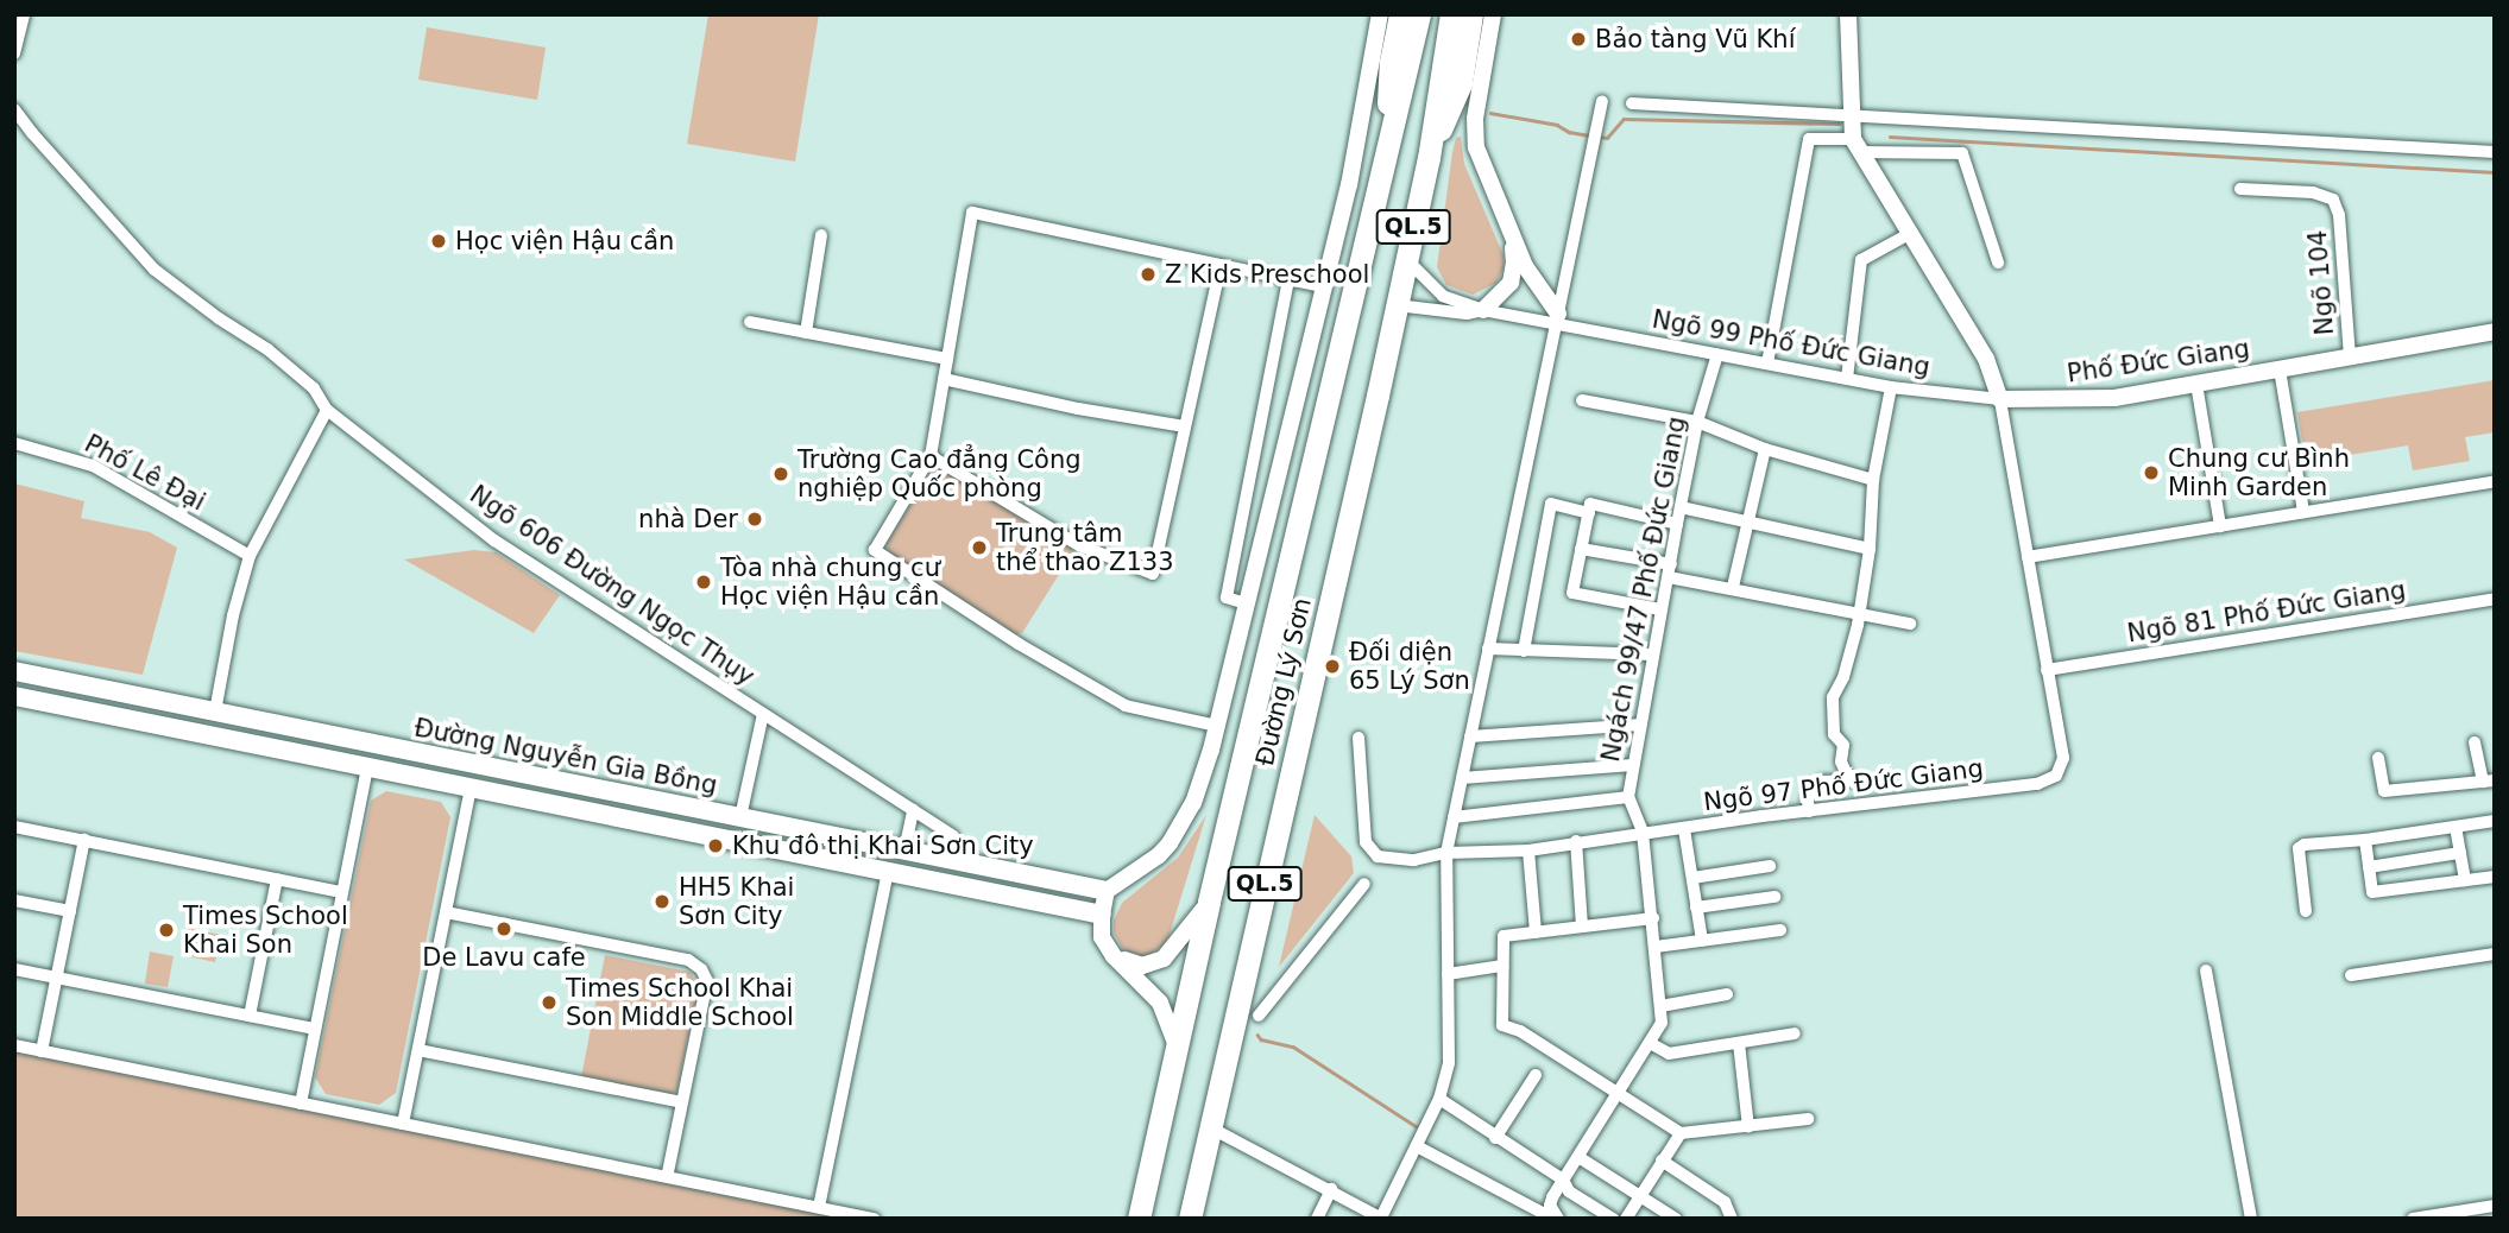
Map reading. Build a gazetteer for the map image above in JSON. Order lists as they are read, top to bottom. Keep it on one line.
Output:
{"streets":{"highway":["QL.5","Đường Lý Sơn"],"main road":["Đường Nguyễn Gia Bồng"],"street":["Ngõ 104","Ngõ 99 Phố Đức Giang","Phố Đức Giang","Phố Lê Đại","Ngõ 606 Đường Ngọc Thụy","Ngách 99/47 Phố Đức Giang","Ngõ 81 Phố Đức Giang","Ngõ 97 Phố Đức Giang"]},"crossings":[["Ngõ 104","Phố Đức Giang"],["Ngõ 99 Phố Đức Giang","Phố Đức Giang"],["Ngõ 99 Phố Đức Giang","Ngách 99/47 Phố Đức Giang"],["Ngõ 99 Phố Đức Giang","Ngõ 97 Phố Đức Giang"],["Phố Đức Giang","Ngõ 97 Phố Đức Giang"],["Ngách 99/47 Phố Đức Giang","Ngõ 97 Phố Đức Giang"],["Ngõ 81 Phố Đức Giang","Ngõ 97 Phố Đức Giang"]],"places":["Bảo tàng Vũ Khí","Học viện Hậu cần","Z Kids Preschool","Chung cư Bình Minh Garden","Trường Cao đẳng Công nghiệp Quốc phòng","nhà Der","Trung tâm thể thao Z133","Tòa nhà chung cư Học viện Hậu cần","Đối diện 65 Lý Sơn","Khu đô thị Khai Sơn City","HH5 Khai Sơn City","De Lavu cafe","Times School Khai Son","Times School Khai Son Middle School"]}
